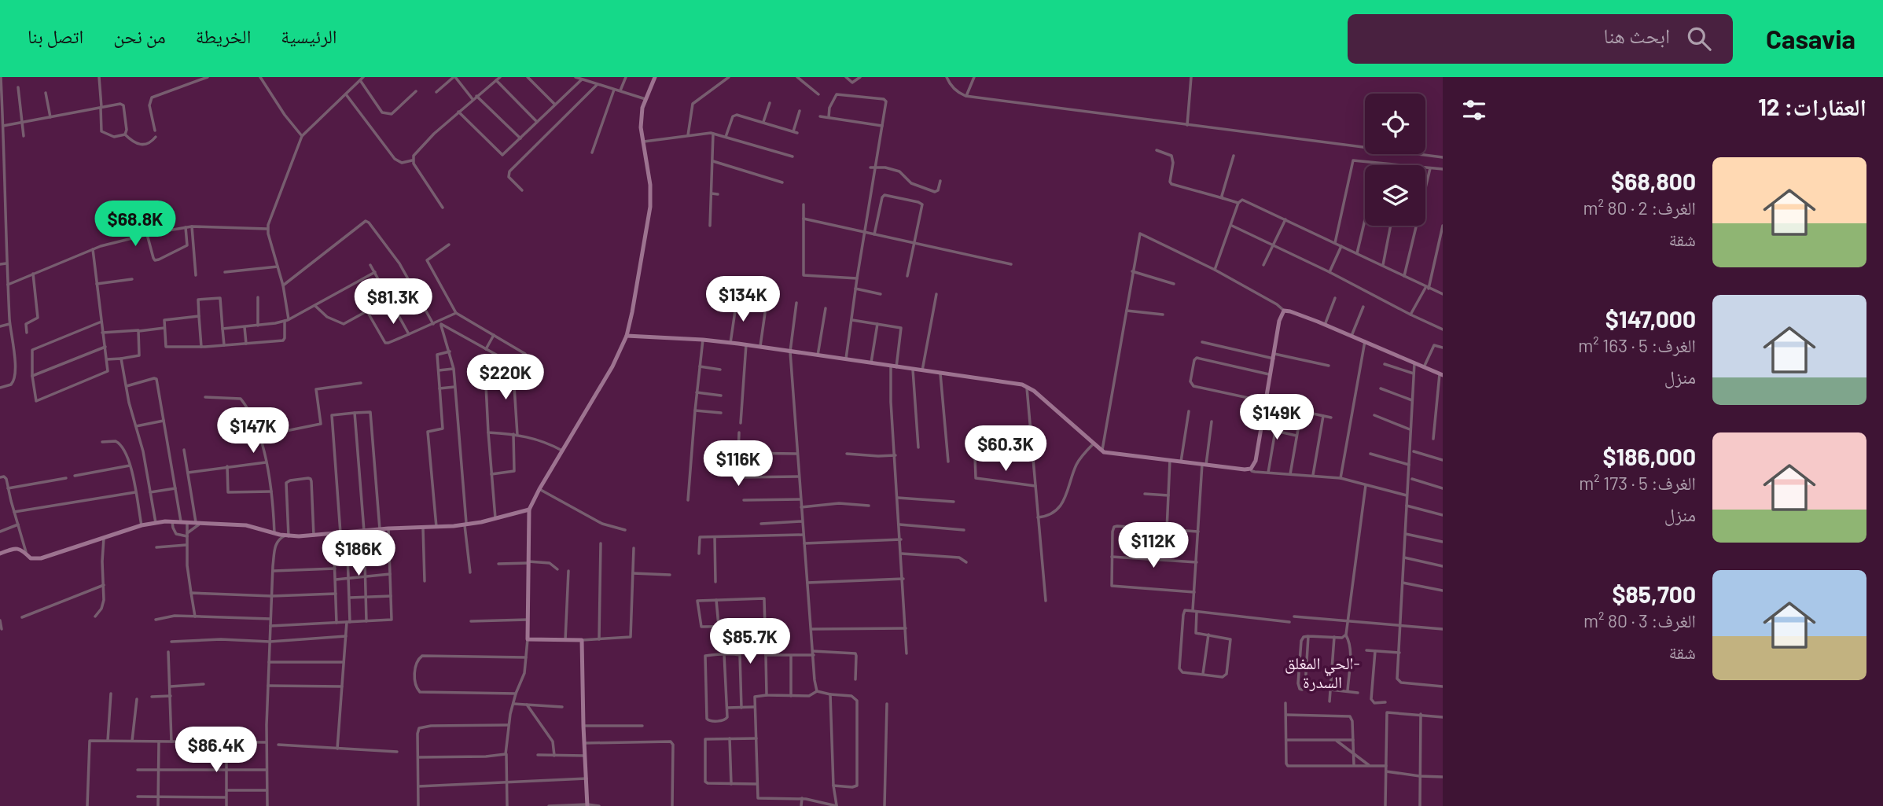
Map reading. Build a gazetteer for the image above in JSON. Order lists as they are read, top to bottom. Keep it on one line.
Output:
{"districts":["الحي المغلق- السدرة"],"page":{"header":"Casavia","search":"ابحث هنا","nav":["الرئيسية","الخريطة","من نحن","اتصل بنا"],"heading":"العقارات: 12","list":[{"name":"$68,800","note":"الغرف: 2 · 80 m² · شقة"},{"name":"$147,000","note":"الغرف: 5 · 163 m² · منزل"},{"name":"$186,000","note":"الغرف: 5 · 173 m² · منزل"},{"name":"$85,700","note":"الغرف: 3 · 80 m² · شقة"}],"price":["$68.8K","$134K","$81.3K","$220K","$149K","$147K","$60.3K","$116K","$112K","$186K","$85.7K","$86.4K"]}}
